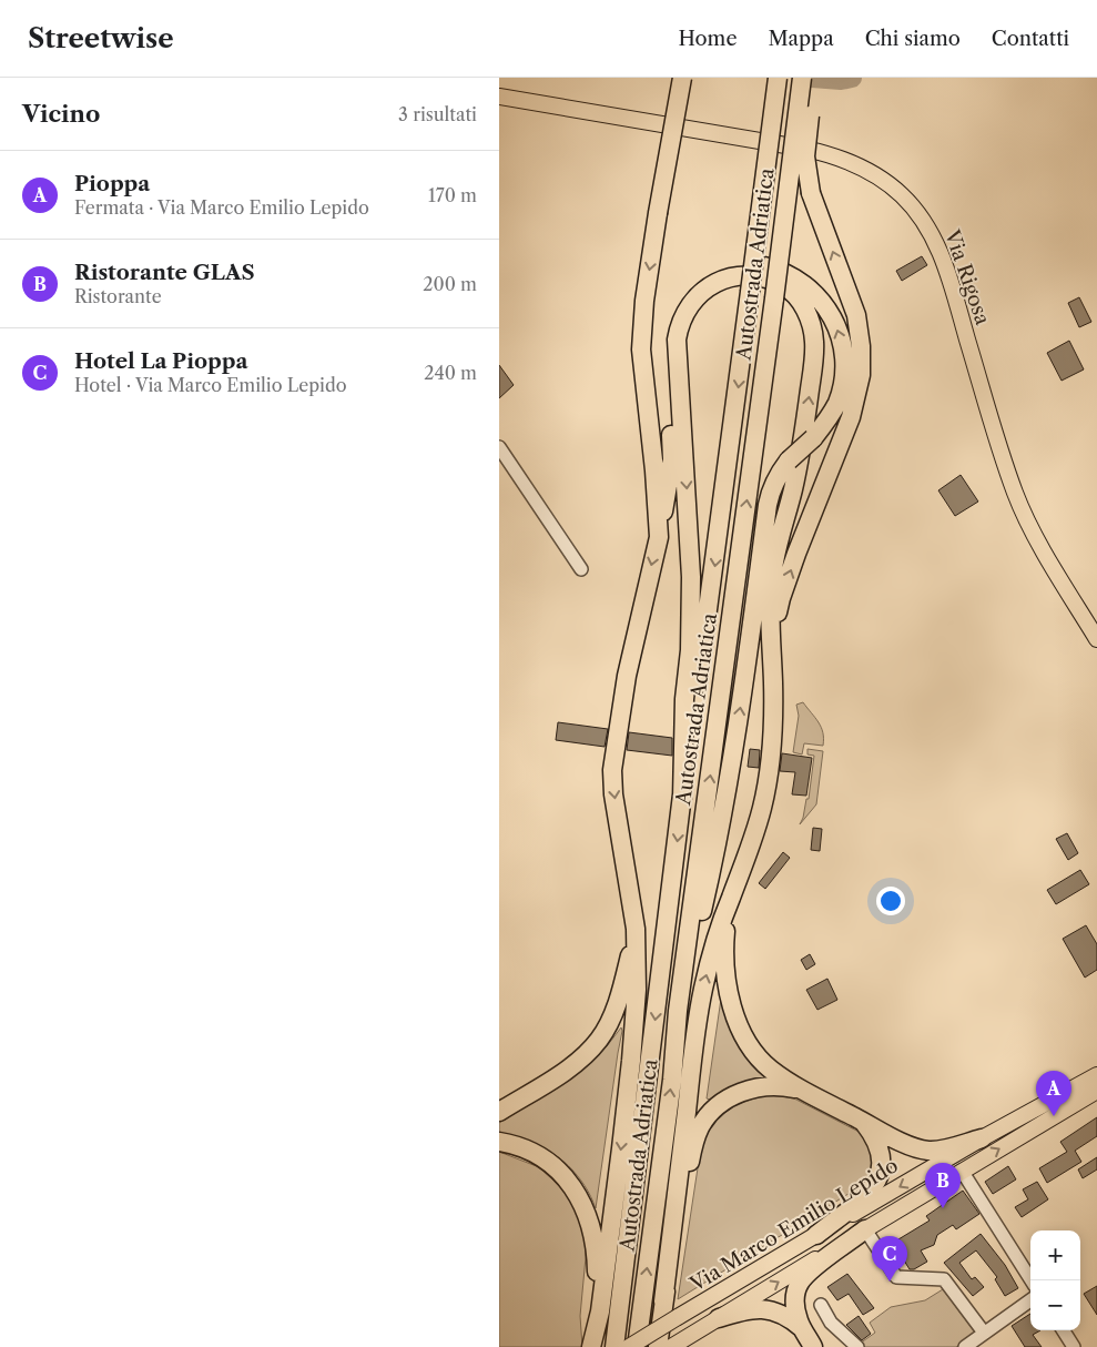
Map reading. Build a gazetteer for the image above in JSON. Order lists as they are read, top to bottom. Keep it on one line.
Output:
{"streets":{"highway":["Autostrada Adriatica"],"main road":["Via Rigosa","Via Marco Emilio Lepido"]},"page":{"header":"Streetwise","nav":["Home","Mappa","Chi siamo","Contatti"],"heading":["Vicino","3 risultati"],"list":[{"mark":"A","name":"Pioppa","note":"Fermata · Via Marco Emilio Lepido","value":"170 m"},{"mark":"B","name":"Ristorante GLAS","note":"Ristorante","value":"200 m"},{"mark":"C","name":"Hotel La Pioppa","note":"Hotel · Via Marco Emilio Lepido","value":"240 m"}],"pins":["A","B","C"],"map_buttons":["+","−"]}}
